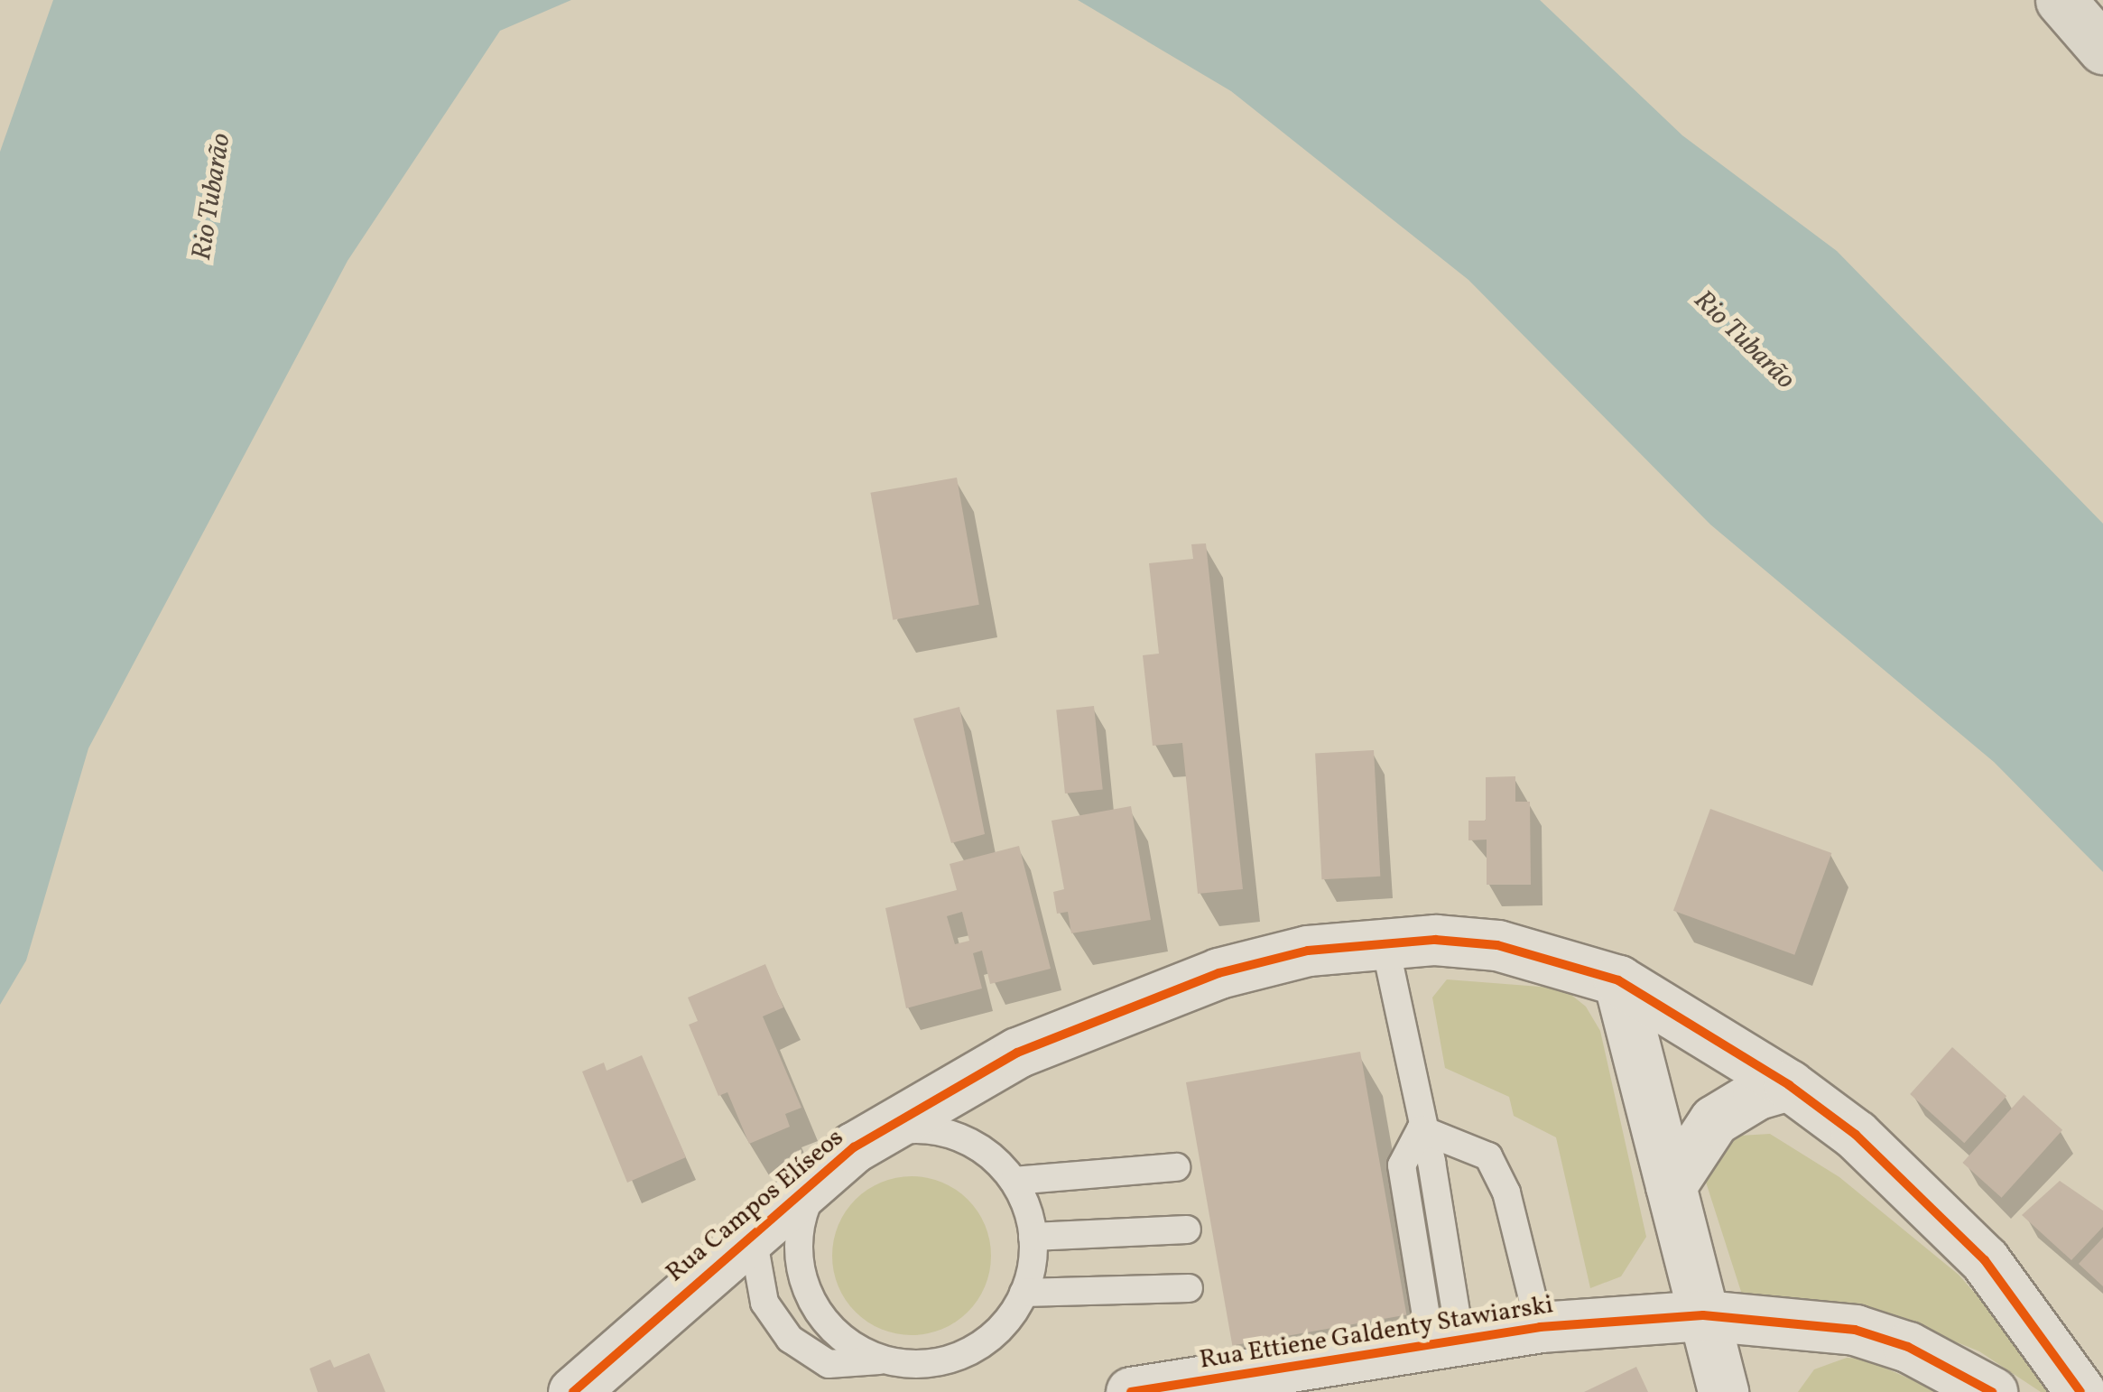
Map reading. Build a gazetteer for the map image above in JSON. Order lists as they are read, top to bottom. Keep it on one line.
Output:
{"streets":{"street":["Rua Campos Elíseos","Rua Ettiene Galdenty Stawiarski"]},"water":["Rio Tubarão"]}
